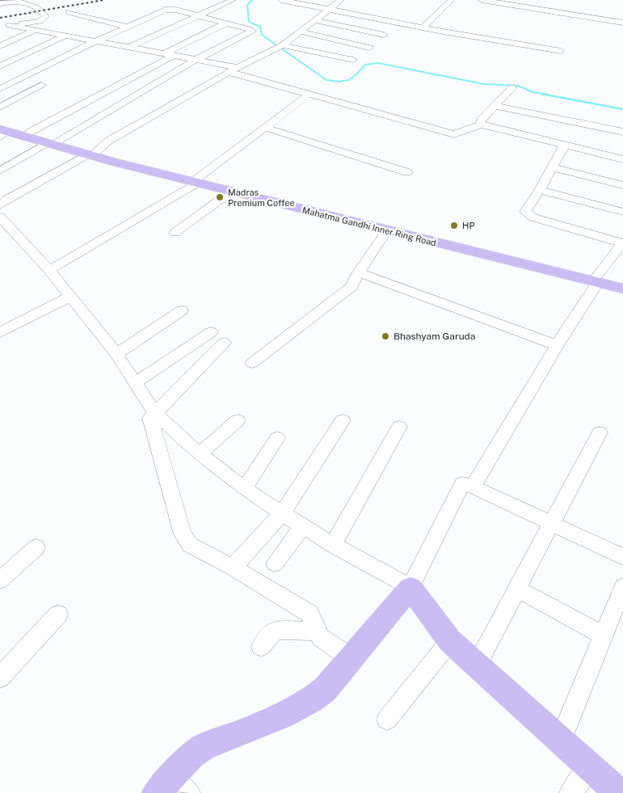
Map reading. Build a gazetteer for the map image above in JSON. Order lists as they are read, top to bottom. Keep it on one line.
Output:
{"streets":{"main road":["Mahatma Gandhi Inner Ring Road"]},"places":["Madras Premium Coffee","HP","Bhashyam Garuda"]}
